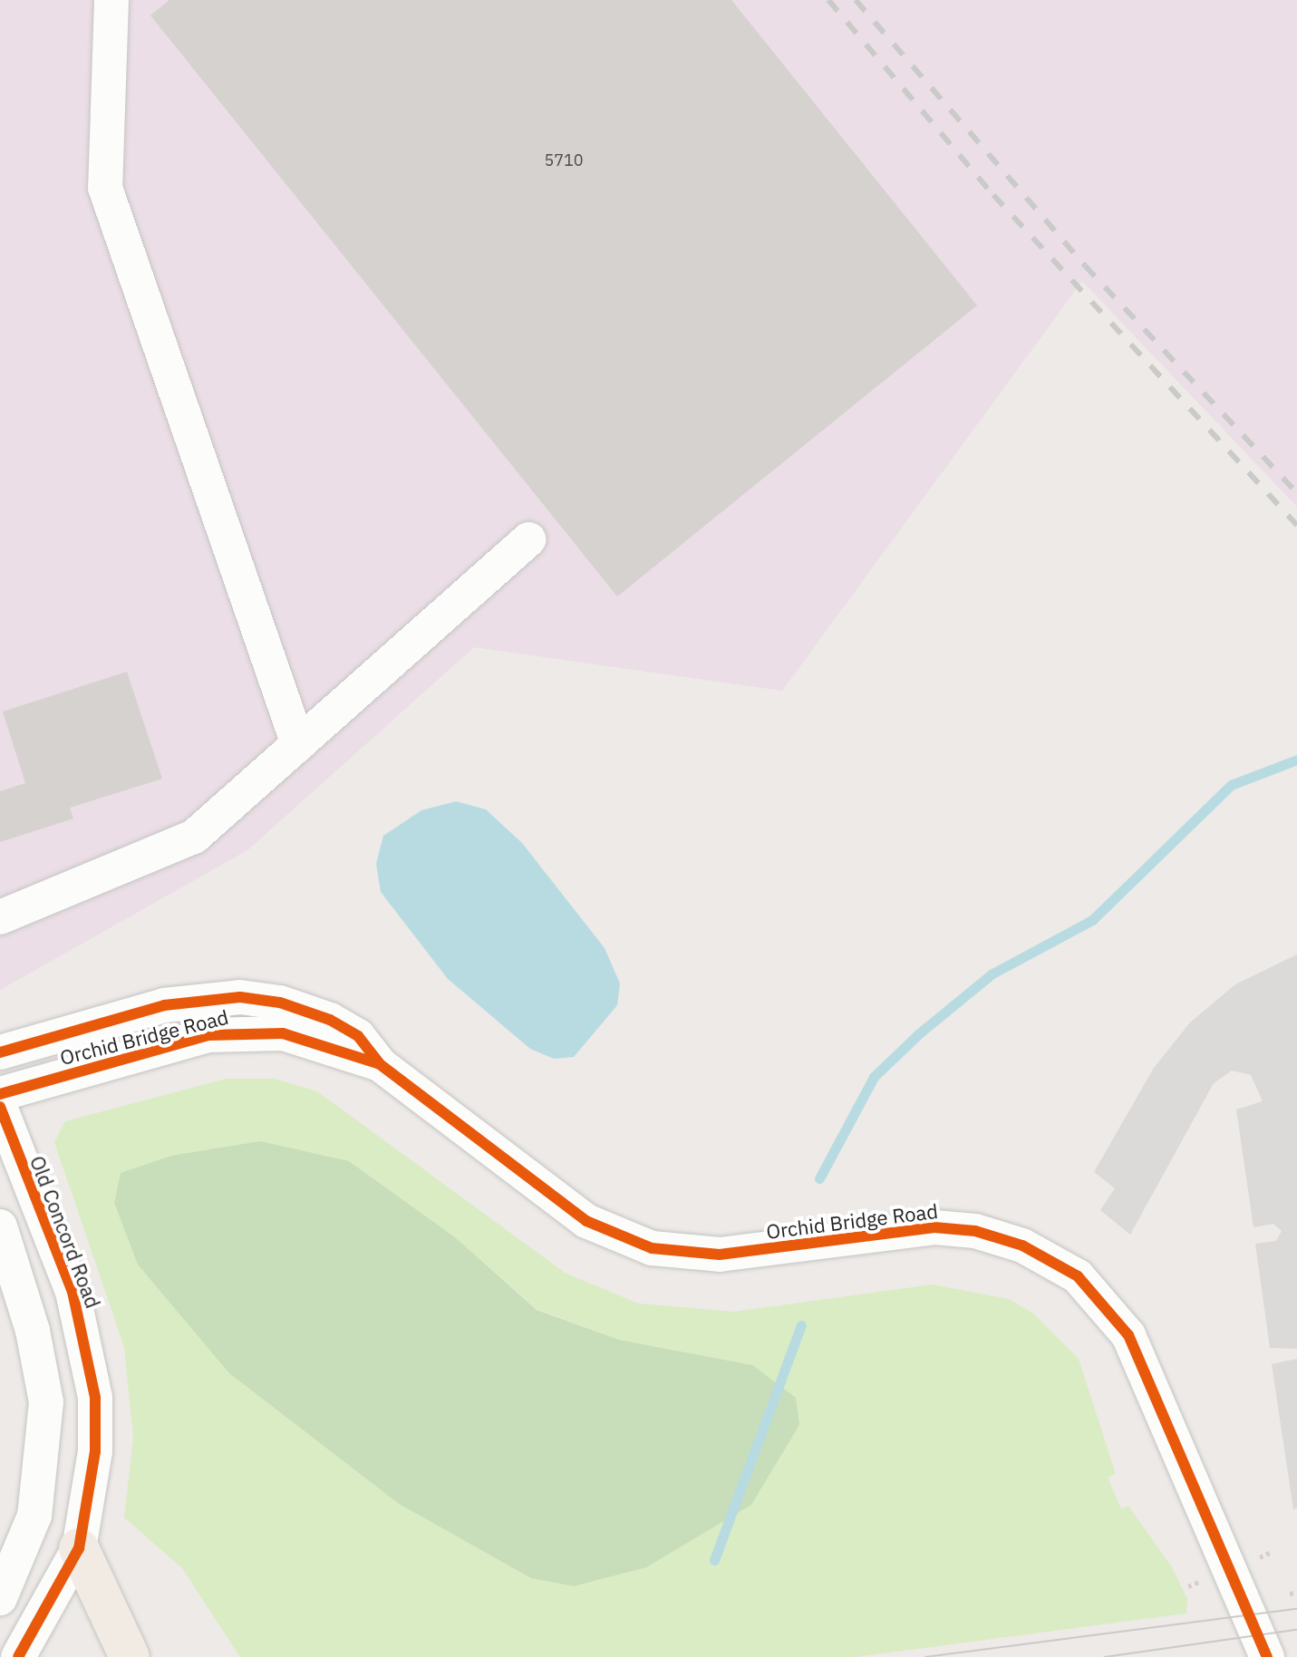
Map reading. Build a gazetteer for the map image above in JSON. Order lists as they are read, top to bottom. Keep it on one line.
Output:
{"streets":{"street":["Orchid Bridge Road","Old Concord Road"]},"house_numbers":["5710"]}
